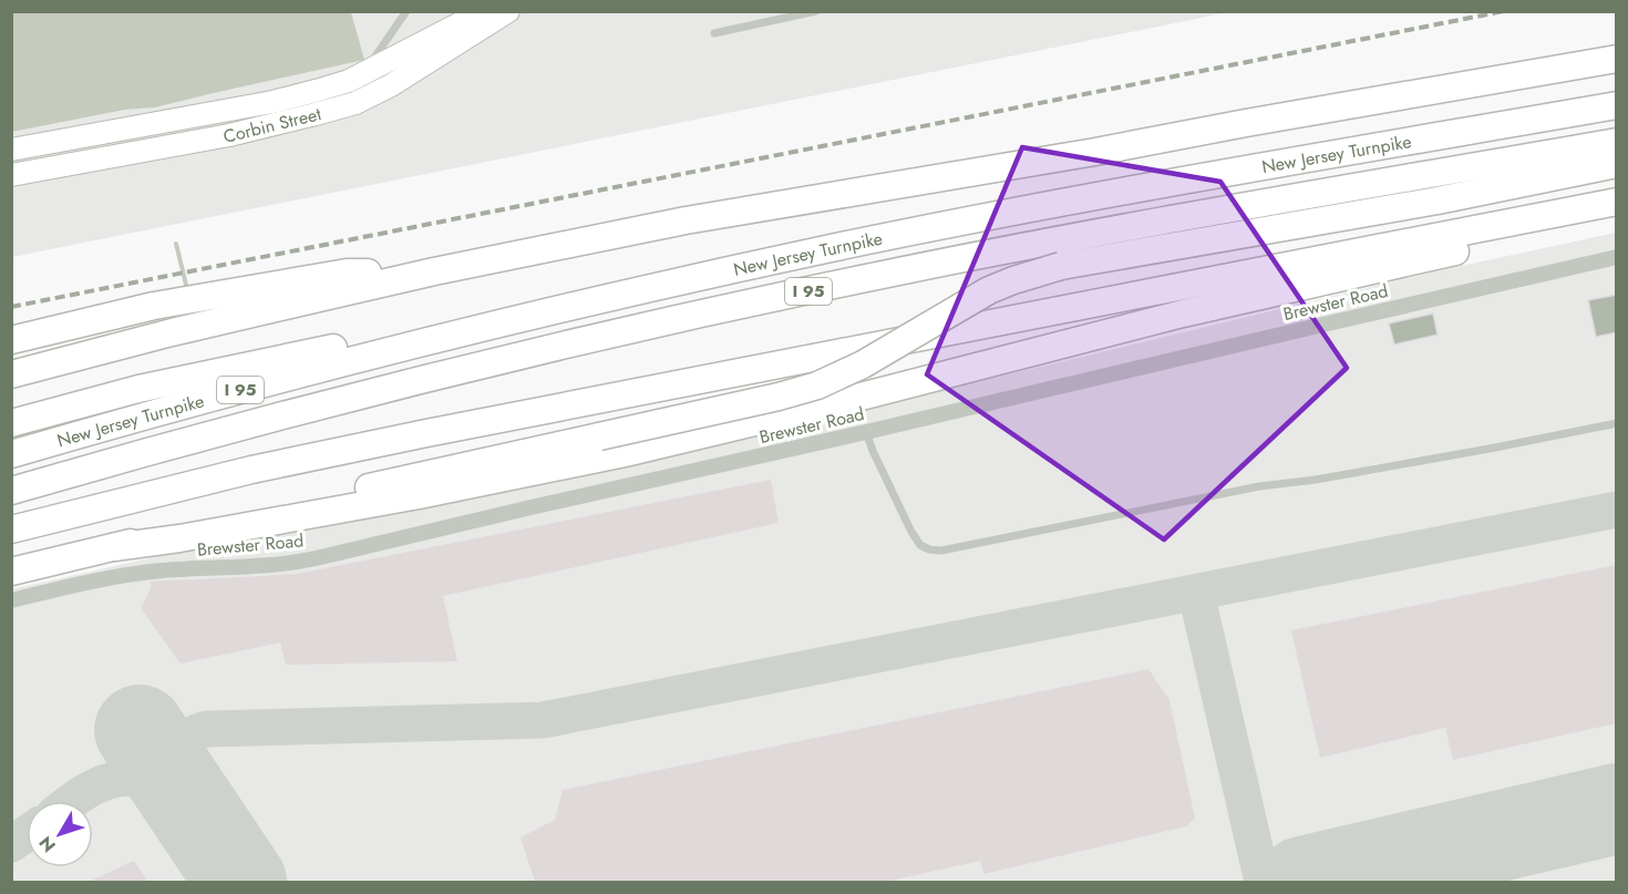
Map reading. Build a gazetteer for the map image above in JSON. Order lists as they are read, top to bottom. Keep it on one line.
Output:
{"streets":{"highway":["New Jersey Turnpike","I 95"],"main road":["Corbin Street"],"street":["Brewster Road"]},"north":"bottom left"}
